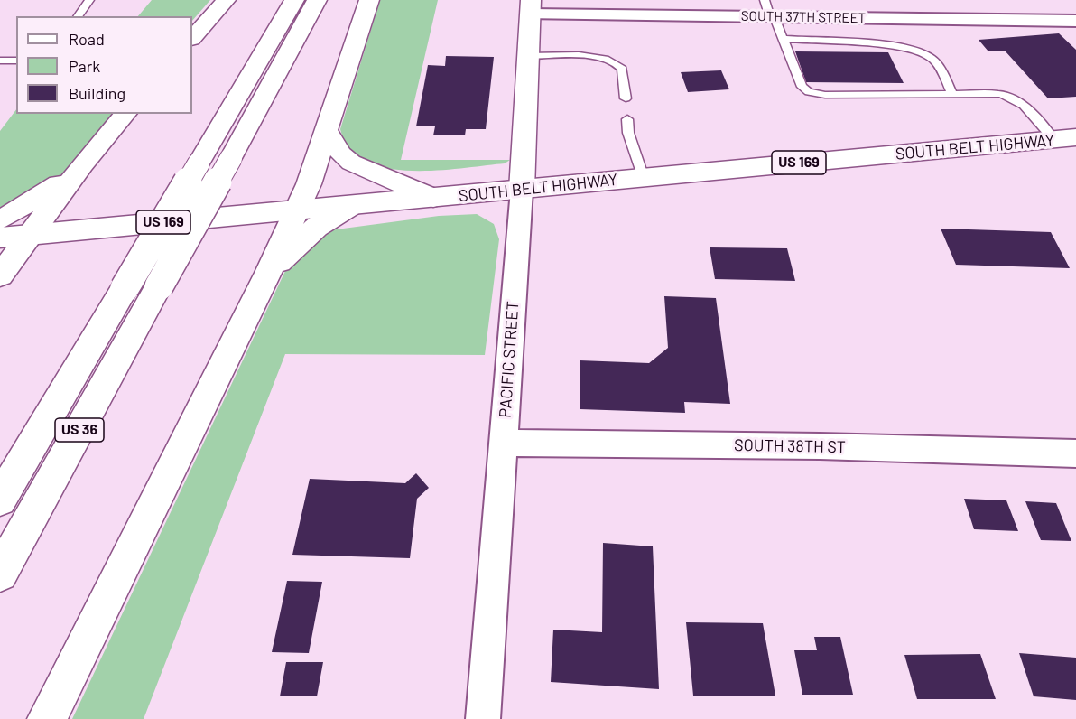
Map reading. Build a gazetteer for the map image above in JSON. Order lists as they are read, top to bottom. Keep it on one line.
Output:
{"streets":{"main road":["SOUTH BELT HIGHWAY","US 169","PACIFIC STREET","US 36"],"street":["SOUTH 37TH STREET","SOUTH 38TH ST"]},"crossings":[["SOUTH 37TH STREET","PACIFIC STREET"],["SOUTH BELT HIGHWAY","PACIFIC STREET"],["PACIFIC STREET","SOUTH 38TH ST"]],"legend":["Road","Park","Building"]}
